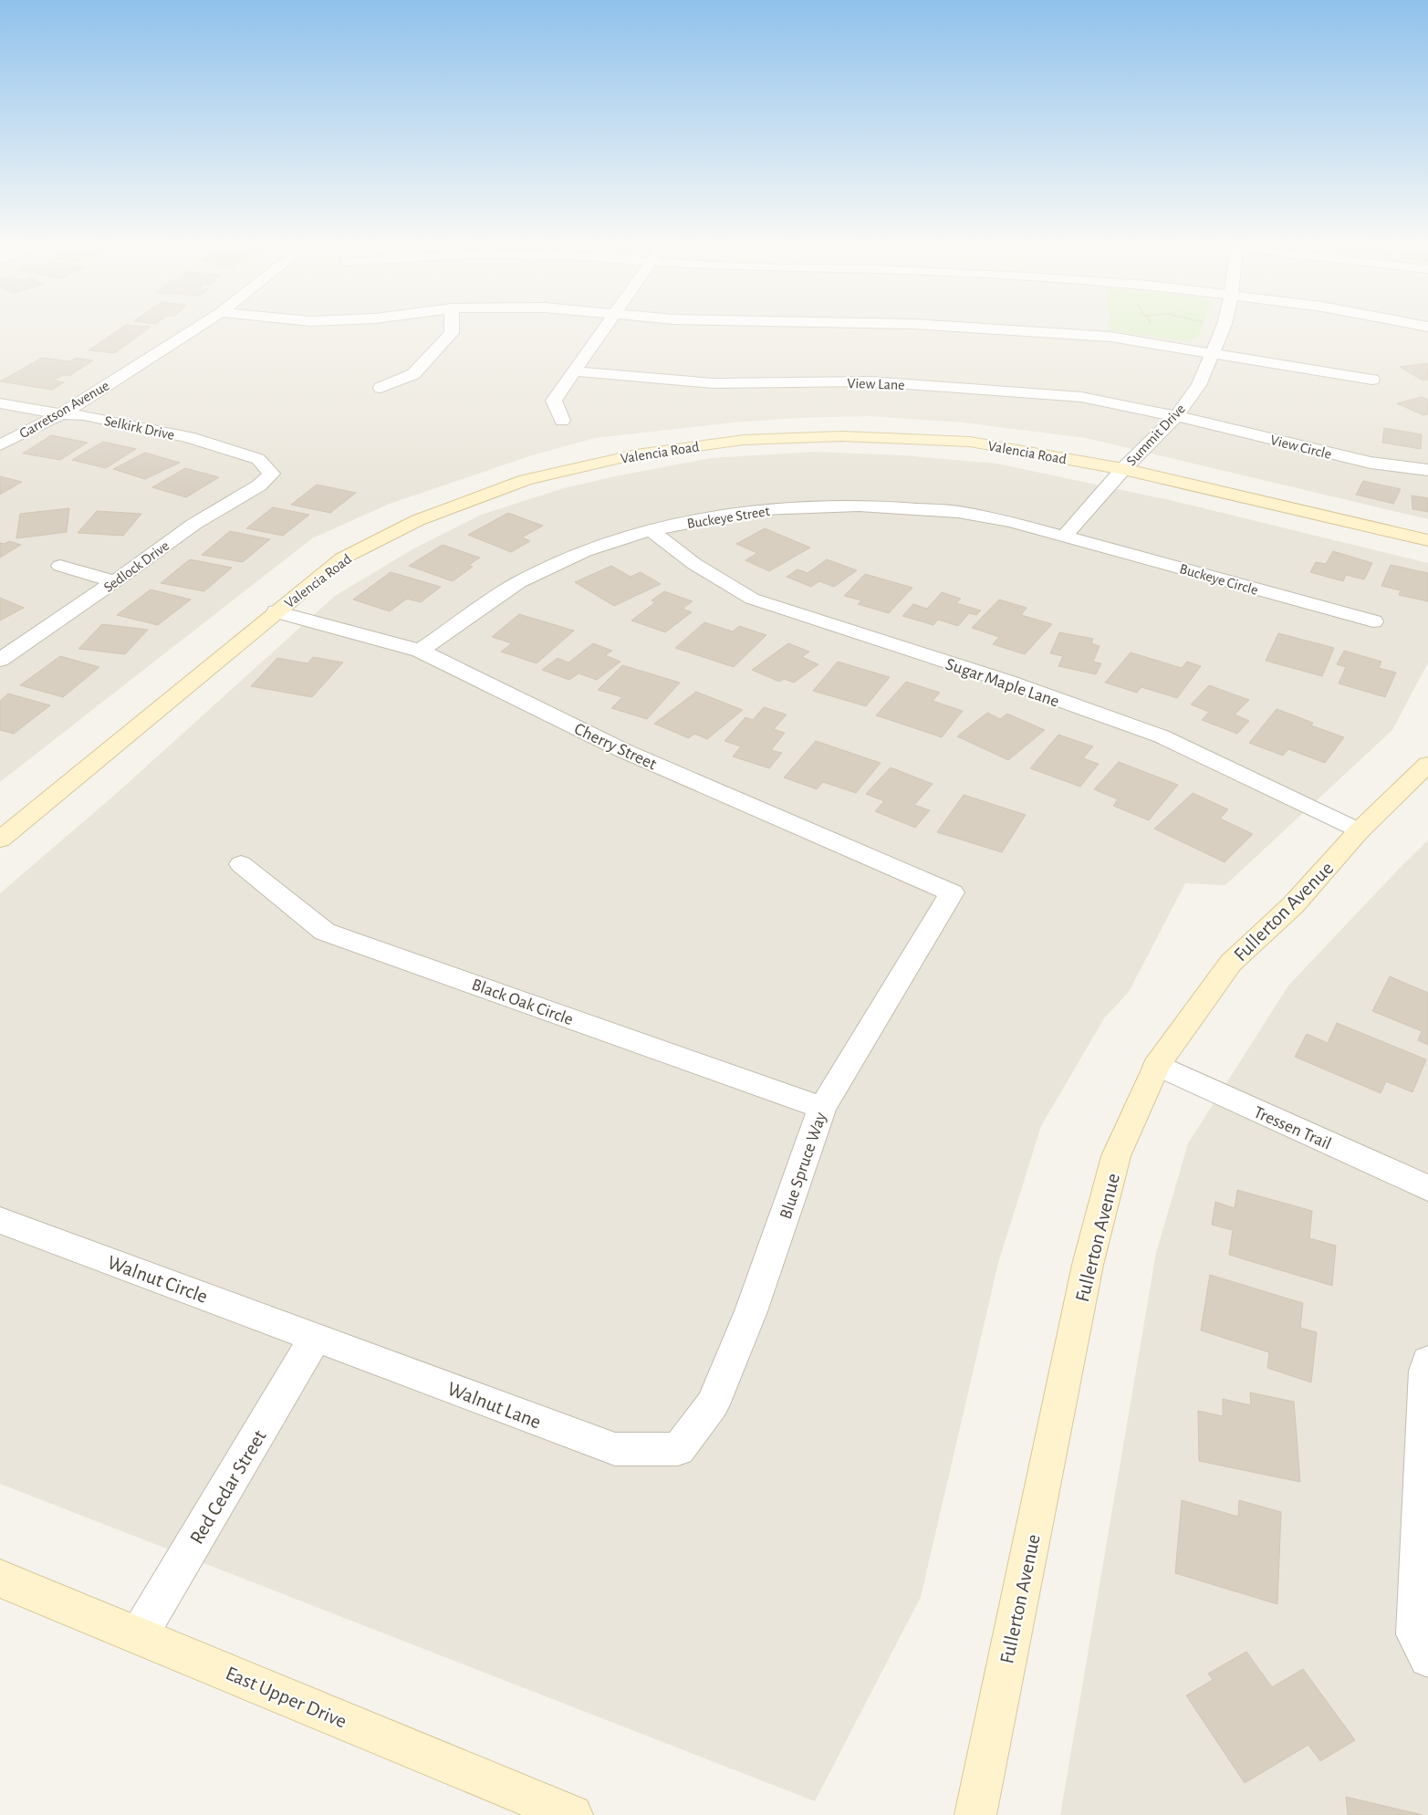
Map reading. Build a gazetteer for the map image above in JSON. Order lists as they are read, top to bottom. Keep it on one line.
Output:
{"streets":{"street":["View Lane","Garretson Avenue","Selkirk Drive","Summit Drive","View Circle","Valencia Road","Buckeye Street","Sedlock Drive","Buckeye Circle","Sugar Maple Lane","Cherry Street","Fullerton Avenue","Black Oak Circle","Tressen Trail","Blue Spruce Way","Walnut Circle","Walnut Lane","Red Cedar Street","East Upper Drive"]},"crossings":[["View Lane","Summit Drive"],["View Lane","View Circle"],["Garretson Avenue","Selkirk Drive"],["Selkirk Drive","Sedlock Drive"],["Summit Drive","View Circle"],["Summit Drive","Valencia Road"],["Summit Drive","Buckeye Street"],["Summit Drive","Buckeye Circle"],["Valencia Road","Cherry Street"],["Buckeye Street","Buckeye Circle"],["Buckeye Street","Sugar Maple Lane"],["Buckeye Street","Cherry Street"],["Sugar Maple Lane","Fullerton Avenue"],["Cherry Street","Blue Spruce Way"],["Fullerton Avenue","Tressen Trail"],["Black Oak Circle","Blue Spruce Way"],["Blue Spruce Way","Walnut Lane"],["Walnut Circle","Walnut Lane"],["Walnut Circle","Red Cedar Street"],["Walnut Lane","Red Cedar Street"],["Red Cedar Street","East Upper Drive"]]}
